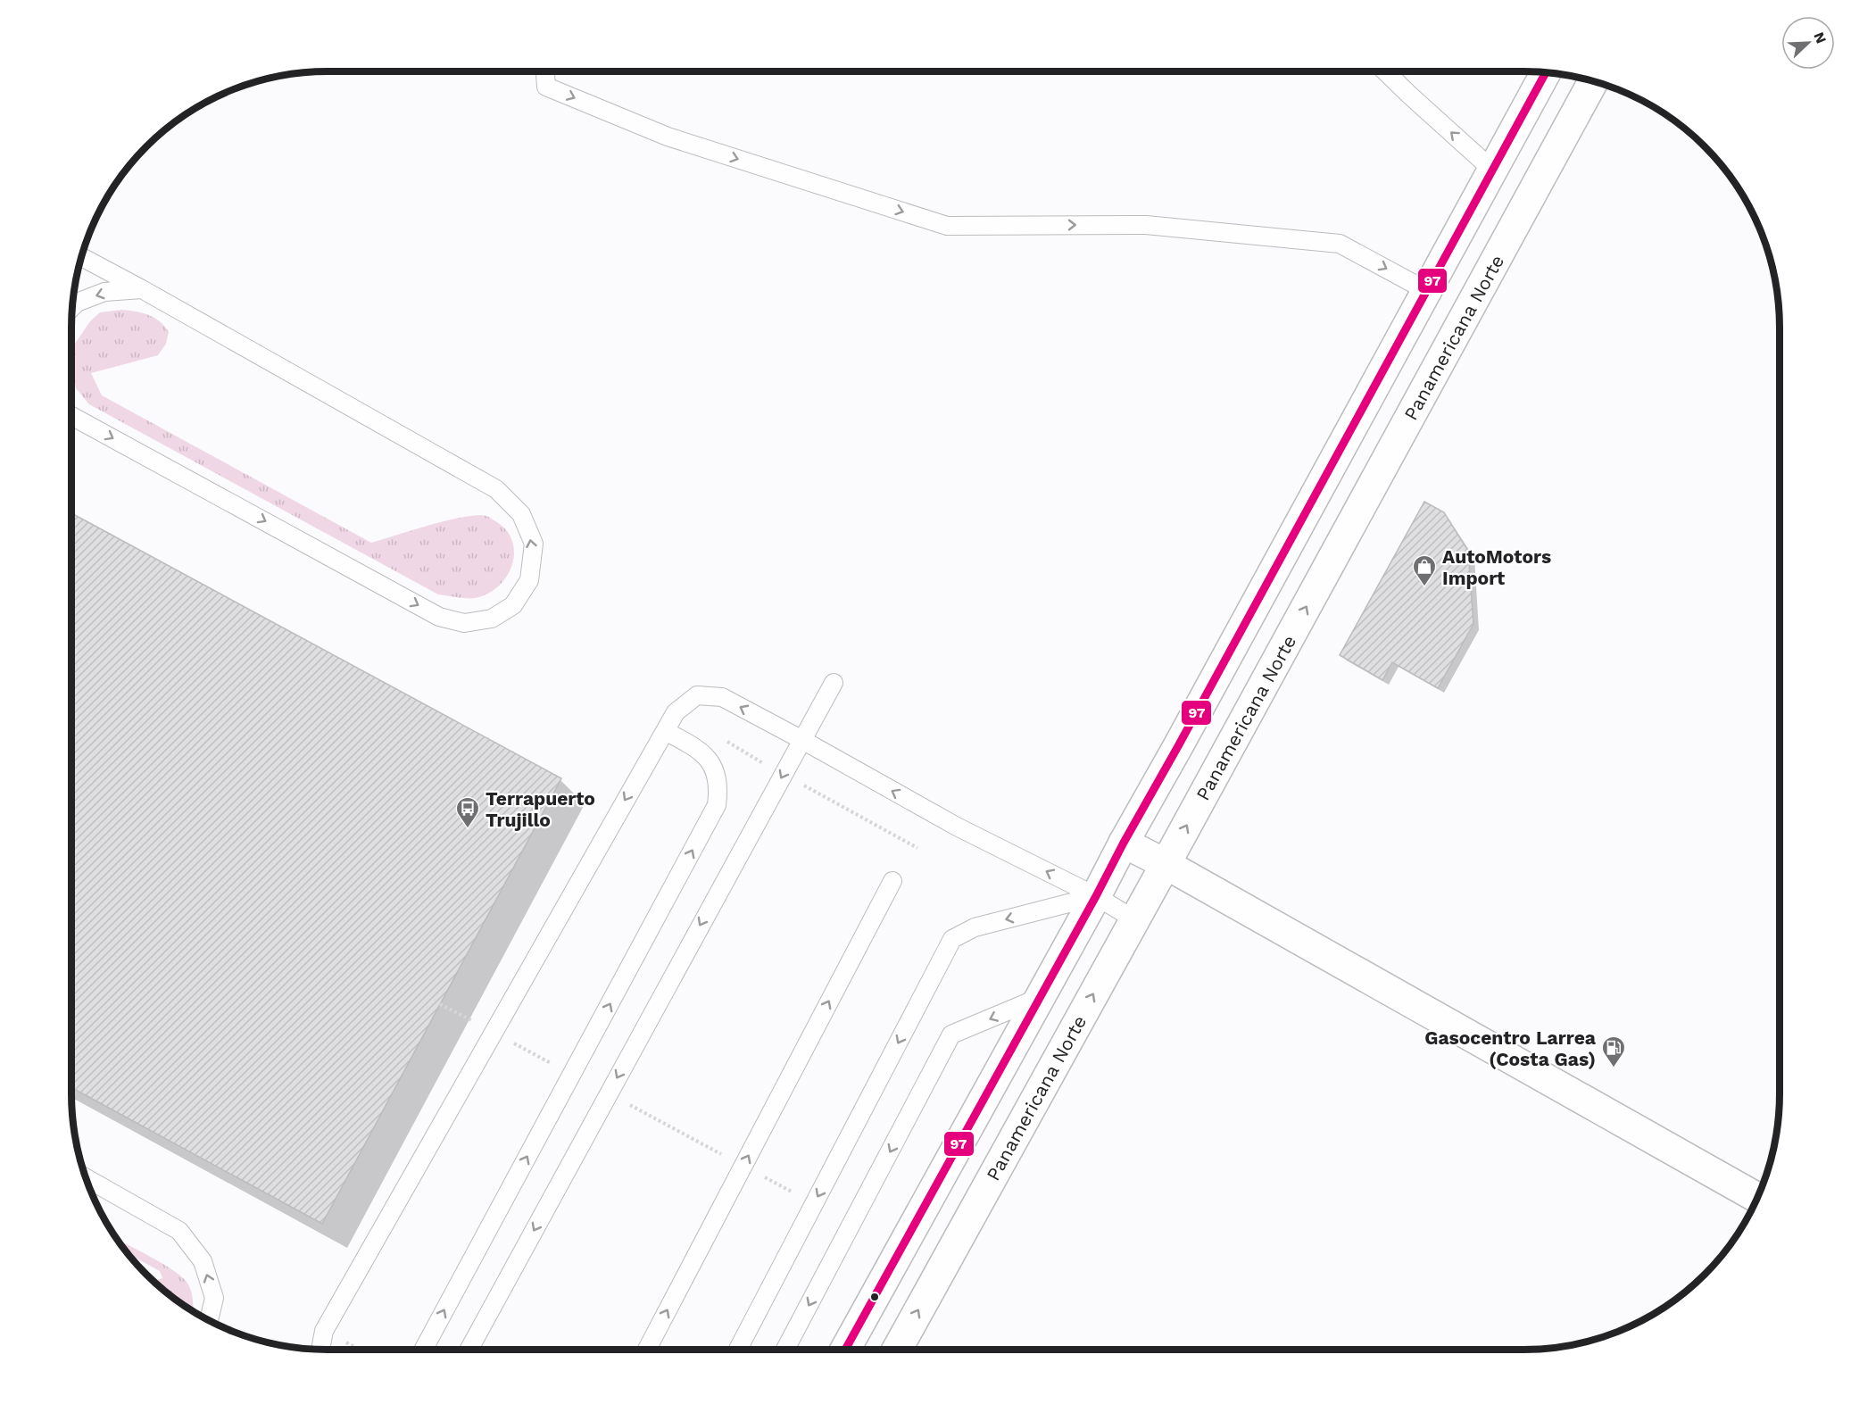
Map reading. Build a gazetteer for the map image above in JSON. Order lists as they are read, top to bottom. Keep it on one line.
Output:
{"streets":{"main road":["Panamericana Norte"]},"places":{"shop":["AutoMotors Import"],"bus stop":["Terrapuerto Trujillo"],"fuel station":["Gasocentro Larrea (Costa Gas)"]},"lines":["transit line 97"],"north":"top right"}
